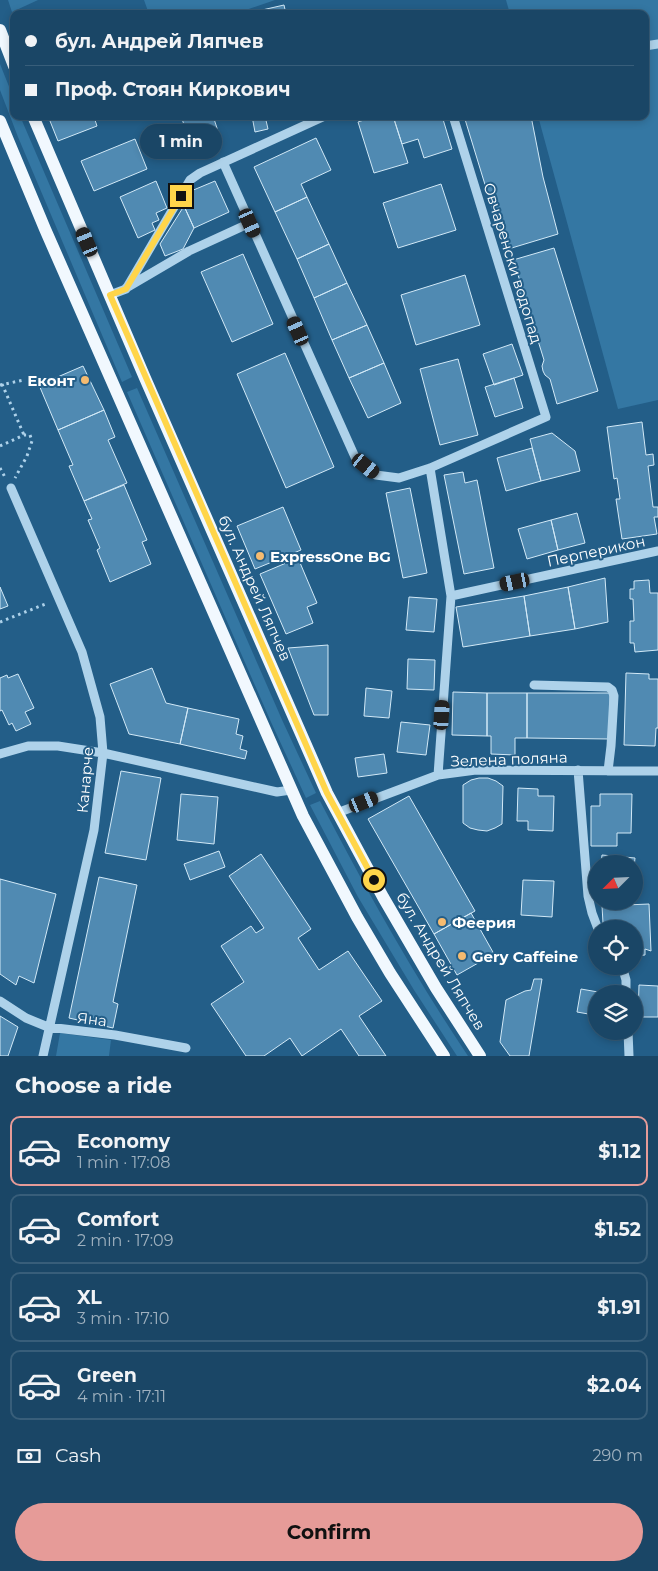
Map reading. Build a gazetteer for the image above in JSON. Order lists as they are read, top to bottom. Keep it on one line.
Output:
{"streets":{"main road":["бул. Андрей Ляпчев"],"street":["Овчаренски водопад","Перперикон","Зелена поляна","Канарче","Яна"]},"crossings":[["бул. Андрей Ляпчев","Зелена поляна"],["Канарче","Яна"]],"places":["Еконт","ExpressOne BG","Феерия","Gery Caffeine"],"north":"bottom left","page":{"banner":["бул. Андрей Ляпчев","Проф. Стоян Киркович"],"bubble":"1 min","heading":"Choose a ride","list":[{"name":"Economy","note":"1 min · 17:08","value":"$1.12"},{"name":"Comfort","note":"2 min · 17:09","value":"$1.52"},{"name":"XL","note":"3 min · 17:10","value":"$1.91"},{"name":"Green","note":"4 min · 17:11","value":"$2.04"}],"pay":["Cash","290 m"],"buttons":"Confirm"}}
